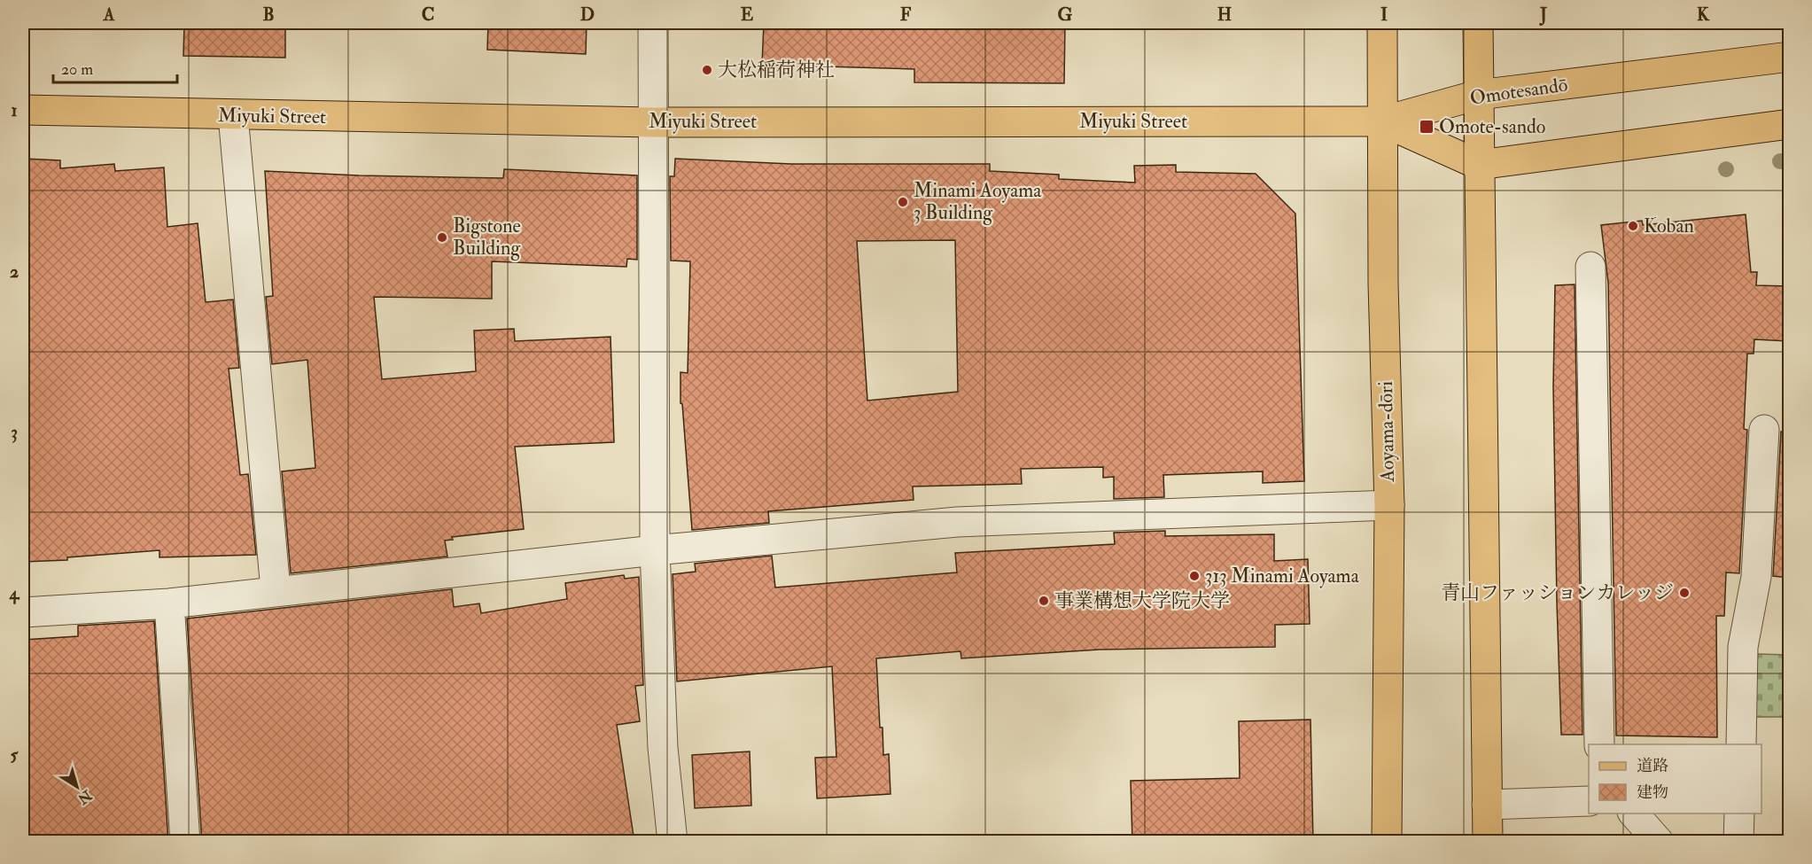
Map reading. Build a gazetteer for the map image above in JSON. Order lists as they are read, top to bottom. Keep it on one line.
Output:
{"streets":{"main road":["Omotesandō","Miyuki Street","Aoyama-dōri"]},"crossings":[["Omotesandō","Miyuki Street"],["Omotesandō","Aoyama-dōri"],["Miyuki Street","Aoyama-dōri"]],"places":{"other":["大松稲荷神社","Minami Aoyama 3 Building","Koban","Bigstone Building","313 Minami Aoyama","青山ファッションカレッジ","事業構想大学院大学"],"transit":["Omote-sando"]},"legend":["道路","建物"],"scale_bar":"20 m","north":"bottom right","grid":{"columns":["A","B","C","D","E","F","G","H","I","J","K"],"rows":["1","2","3","4","5"]}}
